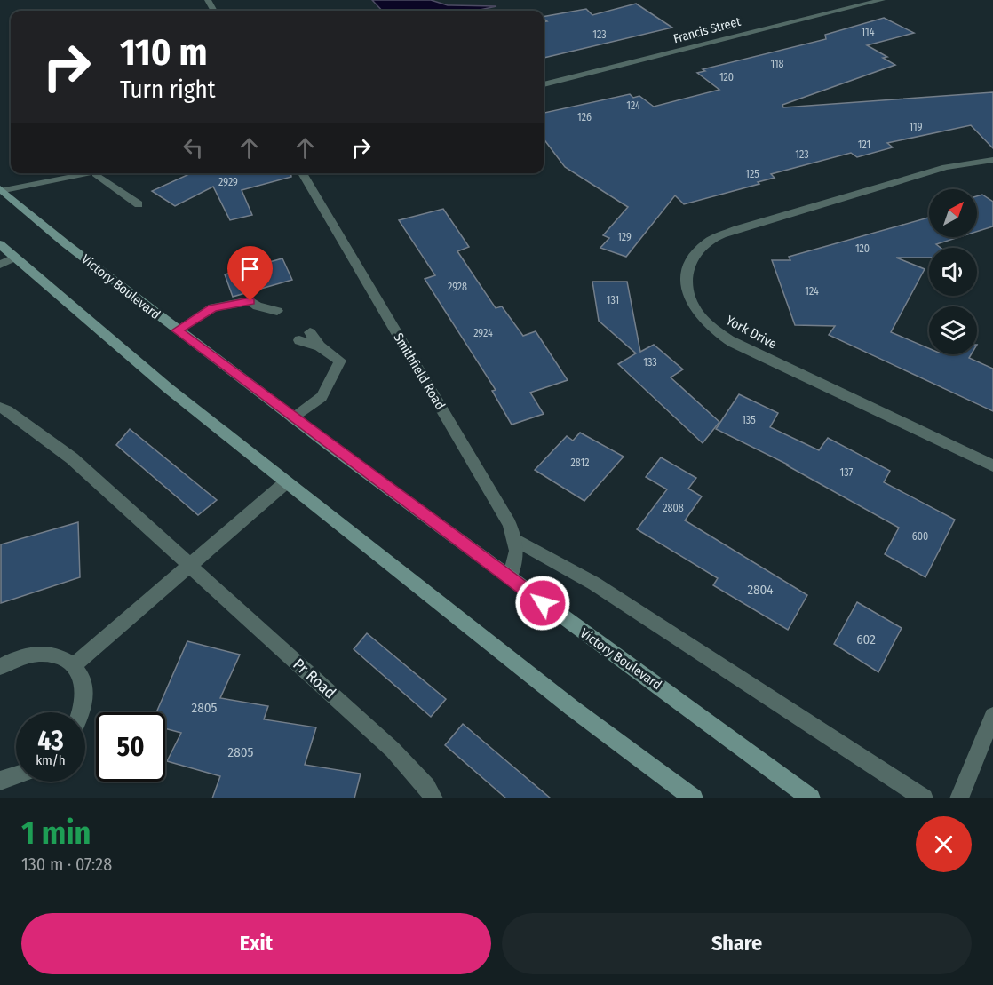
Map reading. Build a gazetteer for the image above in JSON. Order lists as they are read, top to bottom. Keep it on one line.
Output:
{"streets":{"main road":["Victory Boulevard"],"street":["Francis Street","York Drive","Smithfield Road","Pr Road"]},"house_numbers":["114","123","118","120","124","126","119","121","123","125","2929","129","120","2928","124","131","2924","133","135","2812","137","2808","600","2804","602","2805","2805"],"north":"top right","page":{"turn":["110 m","Turn right"],"speed":"43 km/h","limit":"50","heading":["1 min","130 m · 07:28"],"buttons":["Exit","Share"]}}
